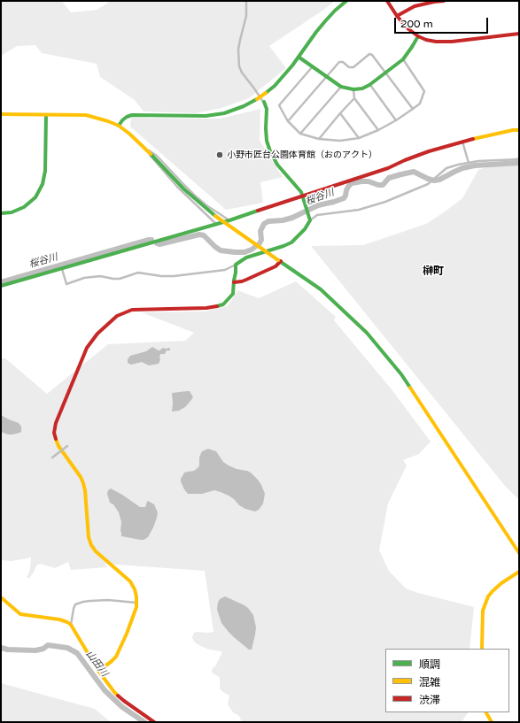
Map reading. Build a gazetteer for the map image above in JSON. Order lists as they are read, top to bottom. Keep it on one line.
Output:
{"districts":["榊町"],"water":["桜谷川","山田川"],"places":["小野市匠台公園体育館（おのアクト）"],"legend":["順調","混雑","渋滞"],"scale_bar":"200 m"}
